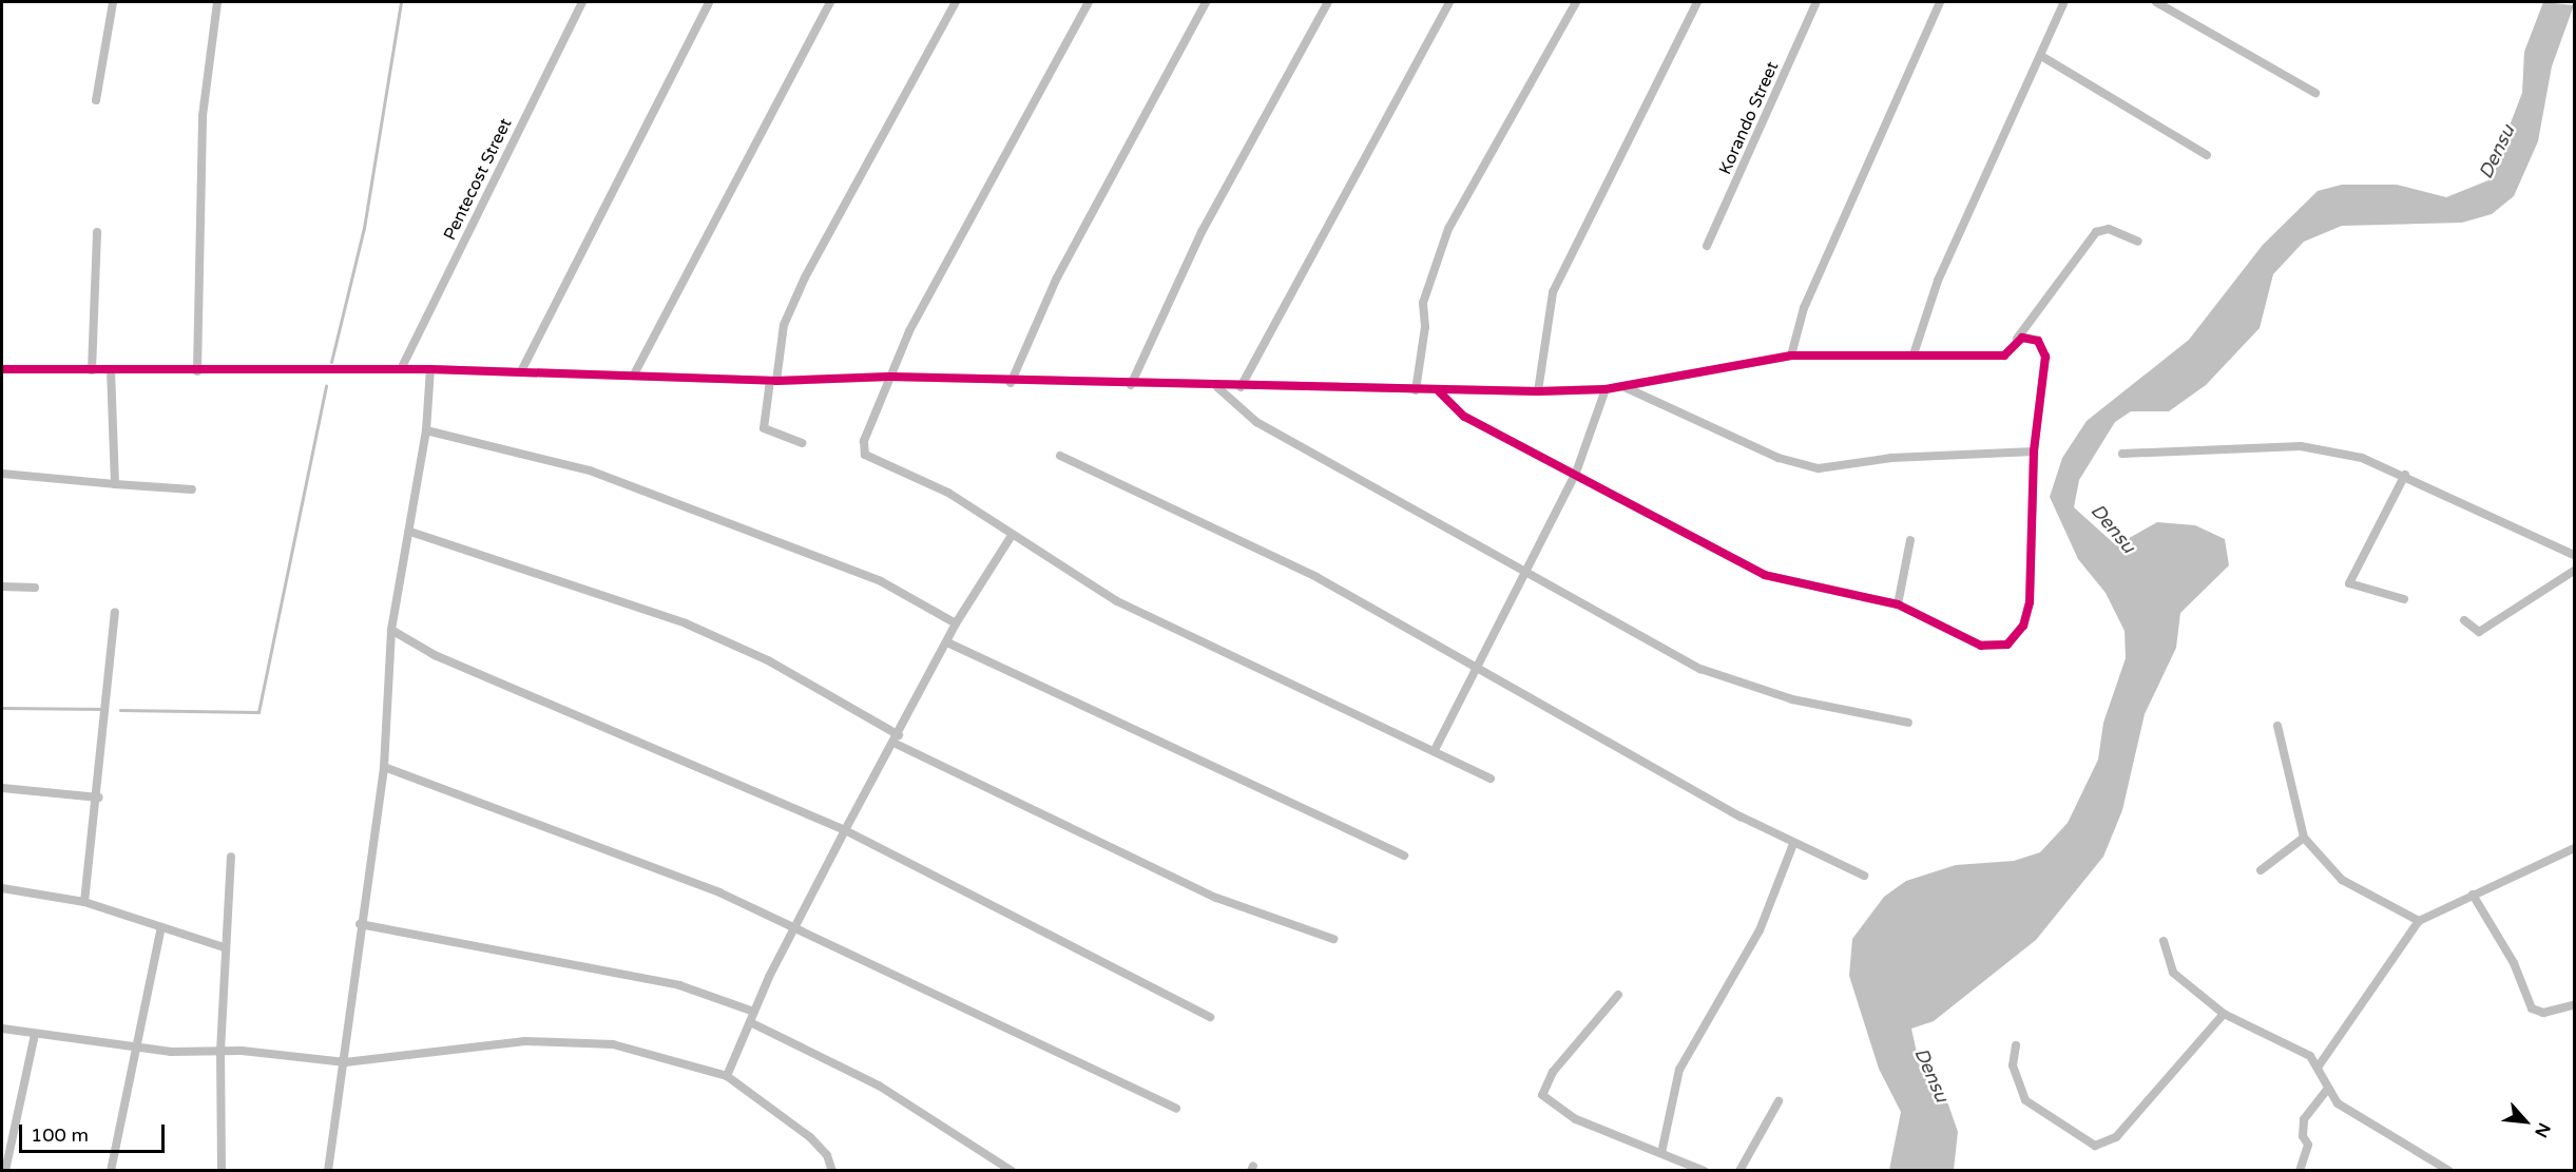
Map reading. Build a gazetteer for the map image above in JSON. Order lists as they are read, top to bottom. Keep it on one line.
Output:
{"streets":{"street":["Korando Street","Pentecost Street"]},"water":["Densu"],"scale_bar":"100 m","north":"bottom right"}
